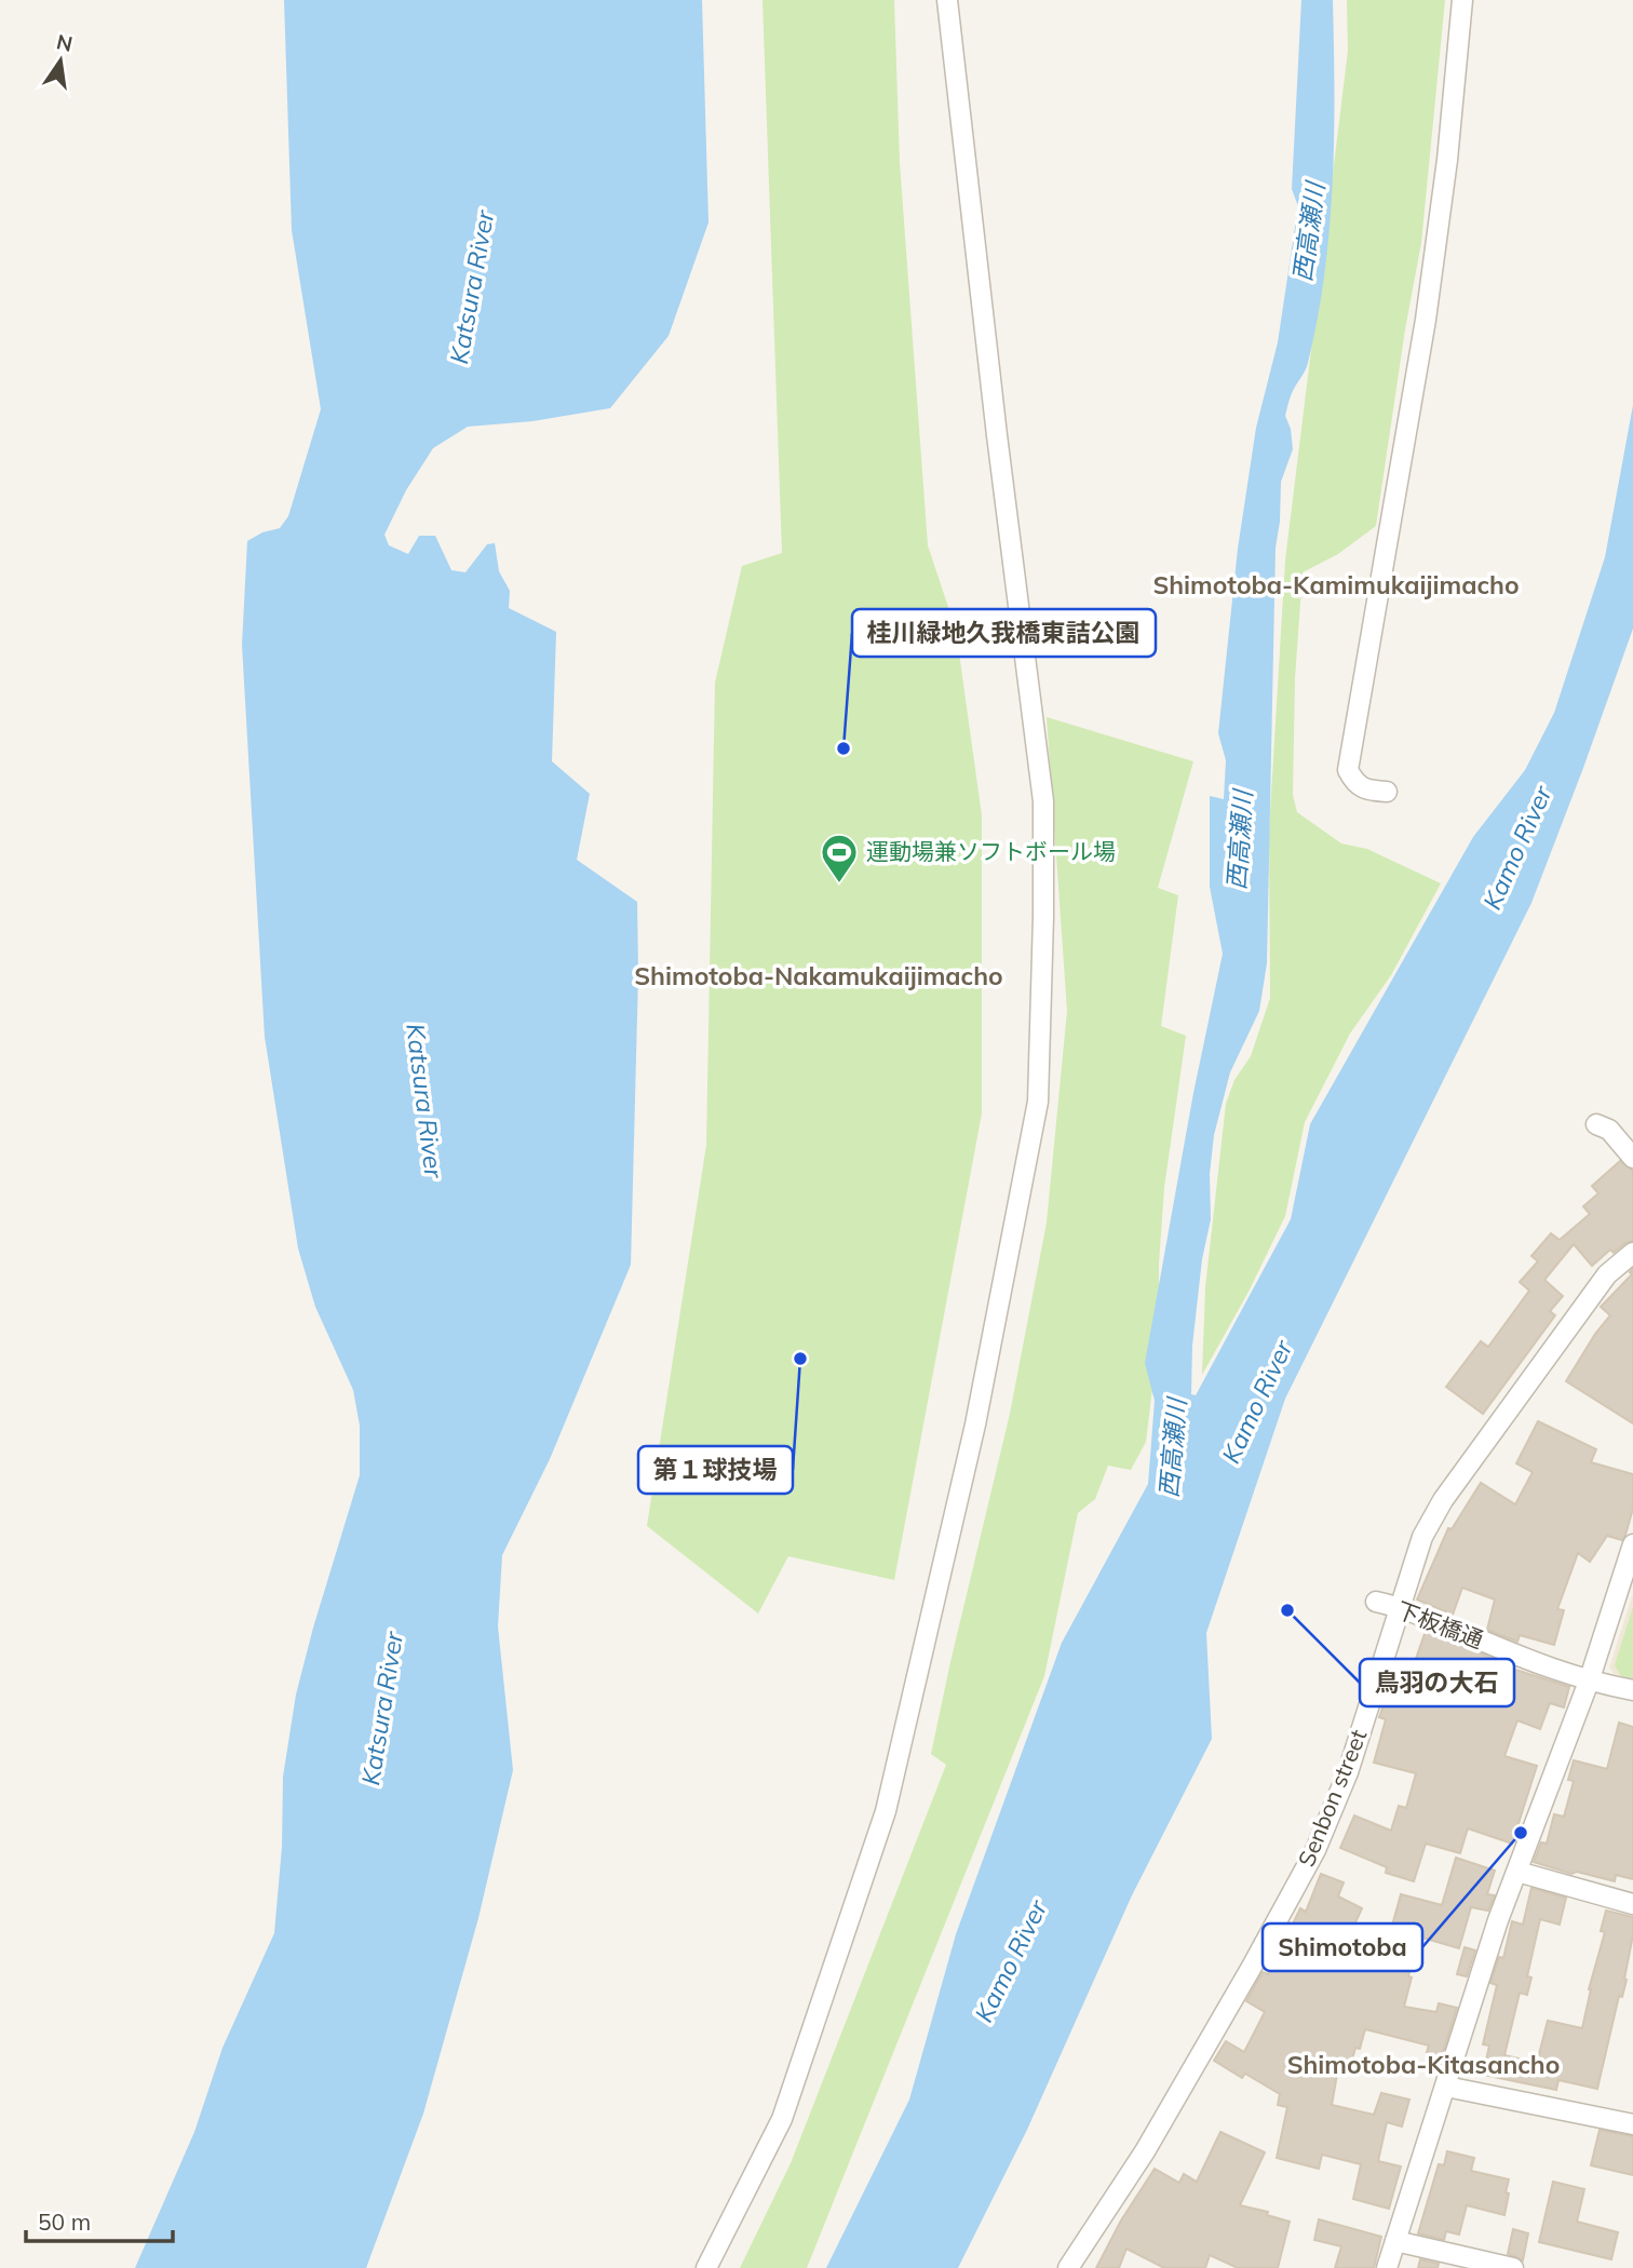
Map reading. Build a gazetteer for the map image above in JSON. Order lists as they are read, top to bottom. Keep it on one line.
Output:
{"streets":{"street":["下板橋通","Senbon street"]},"crossings":[["下板橋通","Senbon street"]],"districts":["Shimotoba-Kamimukaijimacho","Shimotoba-Nakamukaijimacho","Shimotoba-Kitasancho"],"water":["西高瀬川","Katsura River","Kamo River"],"places":{"other":["桂川緑地久我橋東詰公園","第１球技場","鳥羽の大石","Shimotoba"],"sports":["運動場兼ソフトボール場"]},"scale_bar":"50 m","north":"top"}
